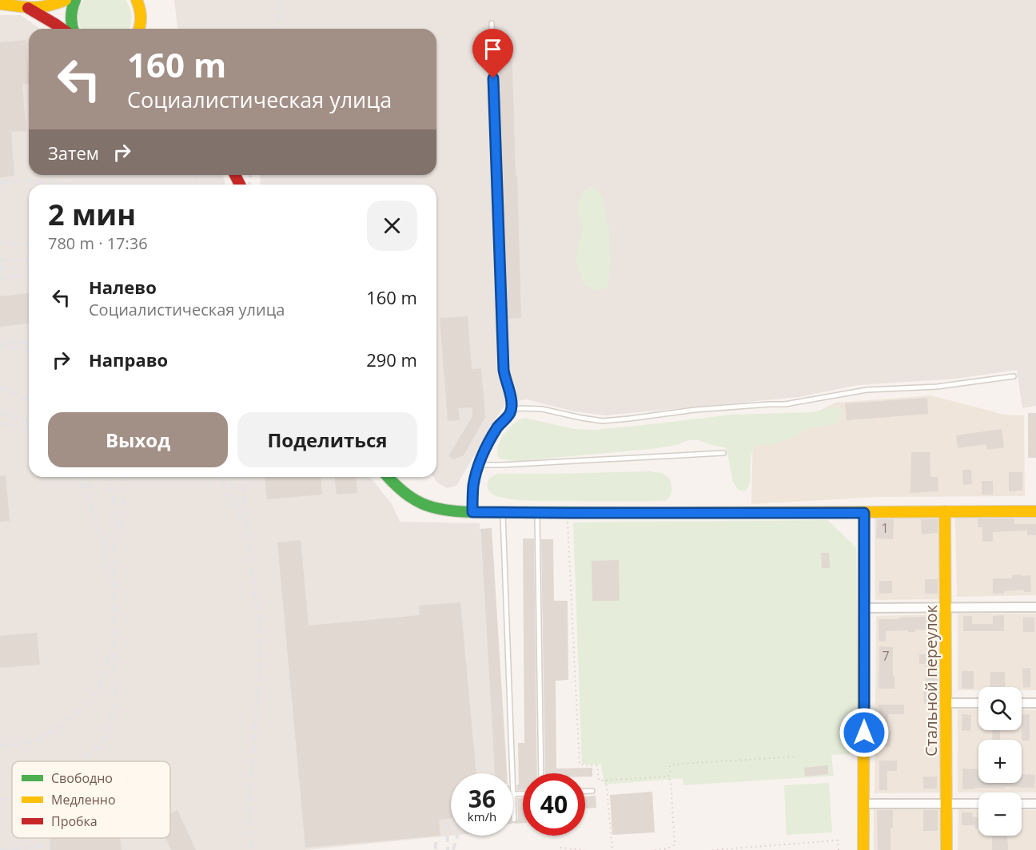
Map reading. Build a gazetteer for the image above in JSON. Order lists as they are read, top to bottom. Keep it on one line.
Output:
{"streets":{"street":["Стальной переулок"]},"house_numbers":["1","7"],"legend":["Свободно","Медленно","Пробка"],"page":{"turn":["160 m","Социалистическая улица"],"then":"Затем","heading":["2 мин","780 m · 17:36"],"list":[{"name":"Налево","note":"Социалистическая улица","value":"160 m"},{"name":"Направо","value":"290 m"}],"buttons":["Выход","Поделиться"],"map_buttons":["+","−"],"speed":"36 km/h","limit":"40"}}
